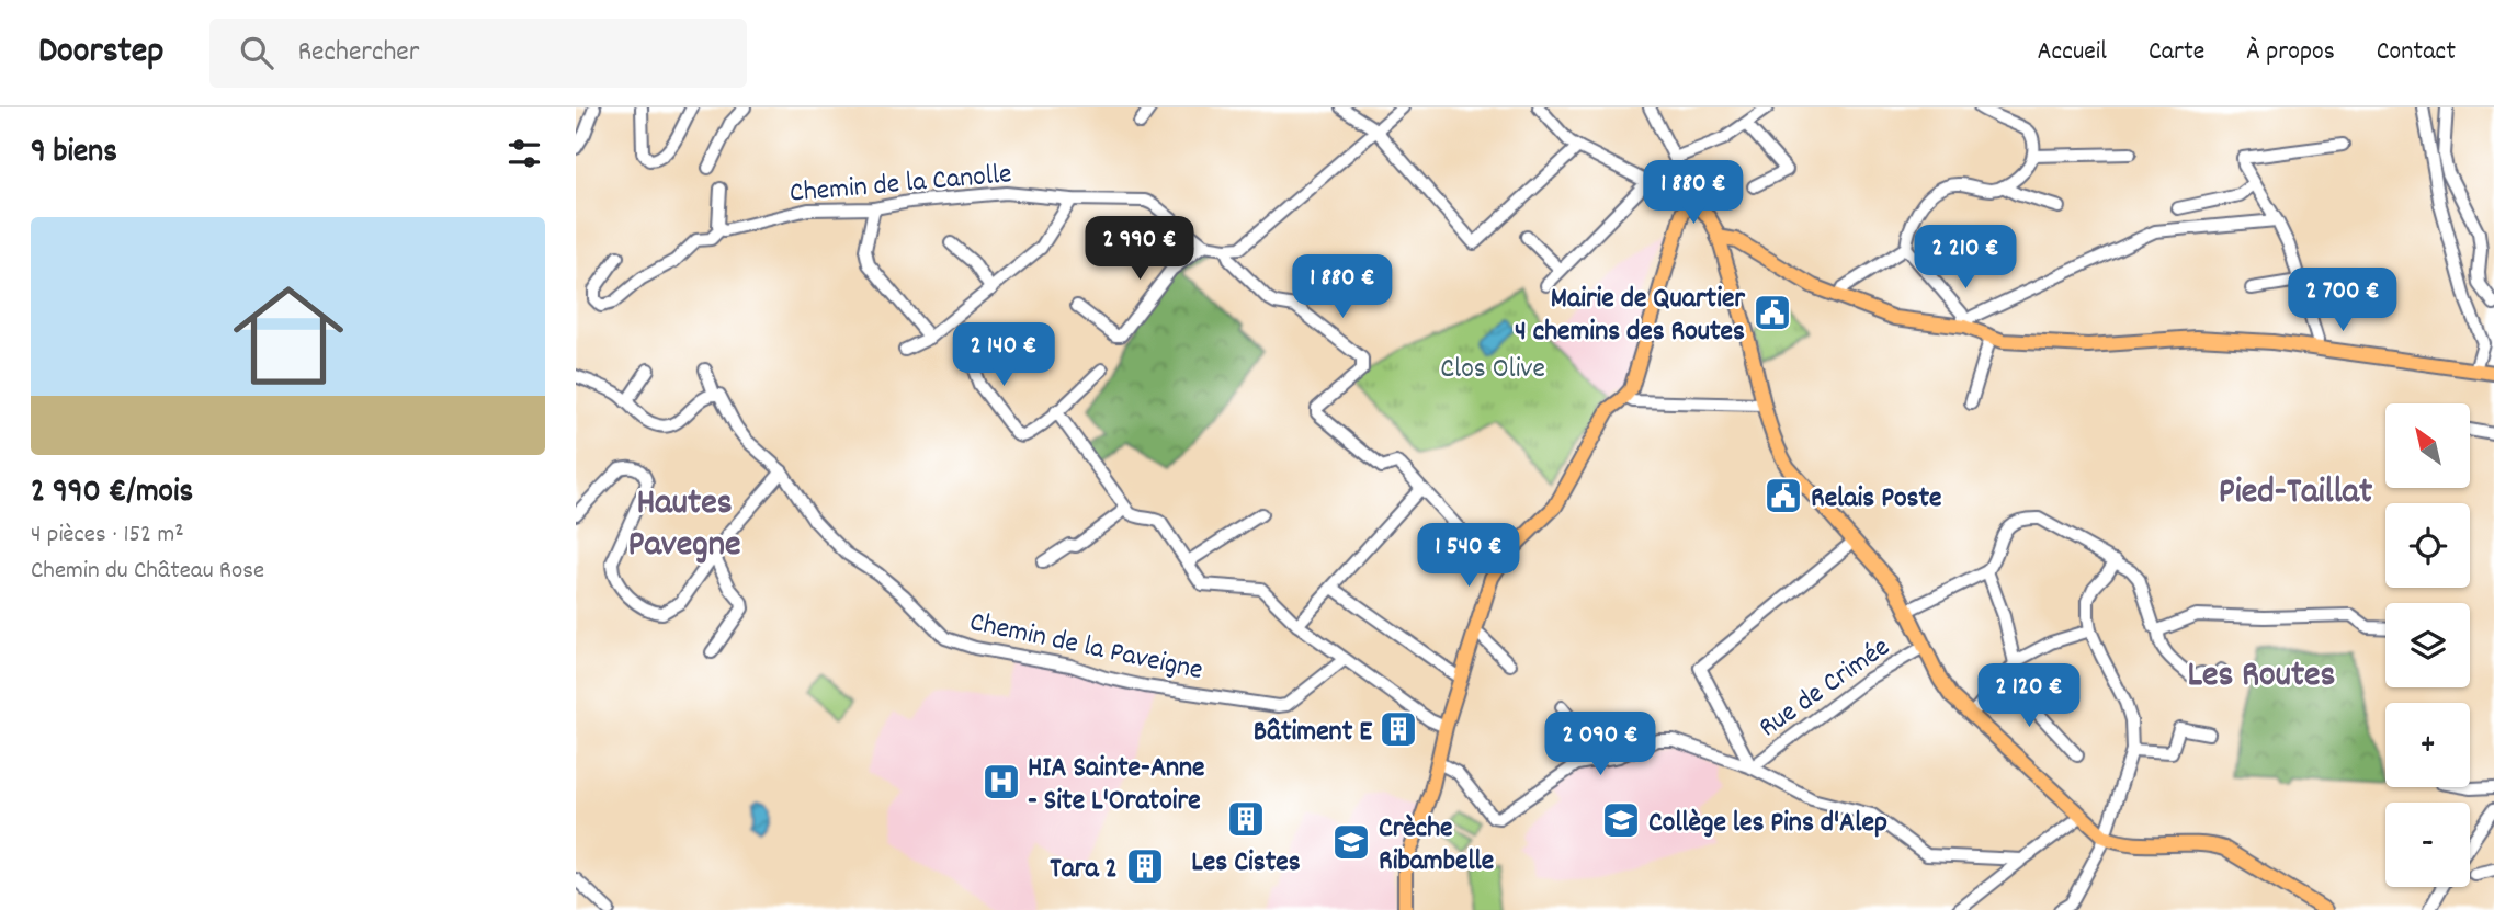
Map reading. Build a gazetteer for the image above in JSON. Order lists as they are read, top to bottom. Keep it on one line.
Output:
{"streets":{"street":["Chemin de la Canolle","Chemin de la Paveigne","Rue de Crimée"]},"districts":["Pied-Taillat","Hautes Pavegne","Les Routes"],"parks":["Clos Olive"],"places":{"public building":["Mairie de Quartier 4 chemins des Routes","Relais Poste"],"building":["Bâtiment E","Les Cistes","Tara 2"],"hospital":["HIA Sainte-Anne - Site L'Oratoire"],"school or university":["Collège les Pins d'Alep","Crèche Ribambelle"]},"north":"top left","page":{"header":"Doorstep","search":"Rechercher","nav":["Accueil","Carte","À propos","Contact"],"heading":"9 biens","price":["1 880 €","2 990 €","2 210 €","1 880 €","2 700 €","2 140 €","1 540 €","2 120 €","2 090 €"],"list":[{"name":"2 990 €/mois","note":"4 pièces · 152 m² · Chemin du Château Rose"}],"map_buttons":["+","−"]}}
